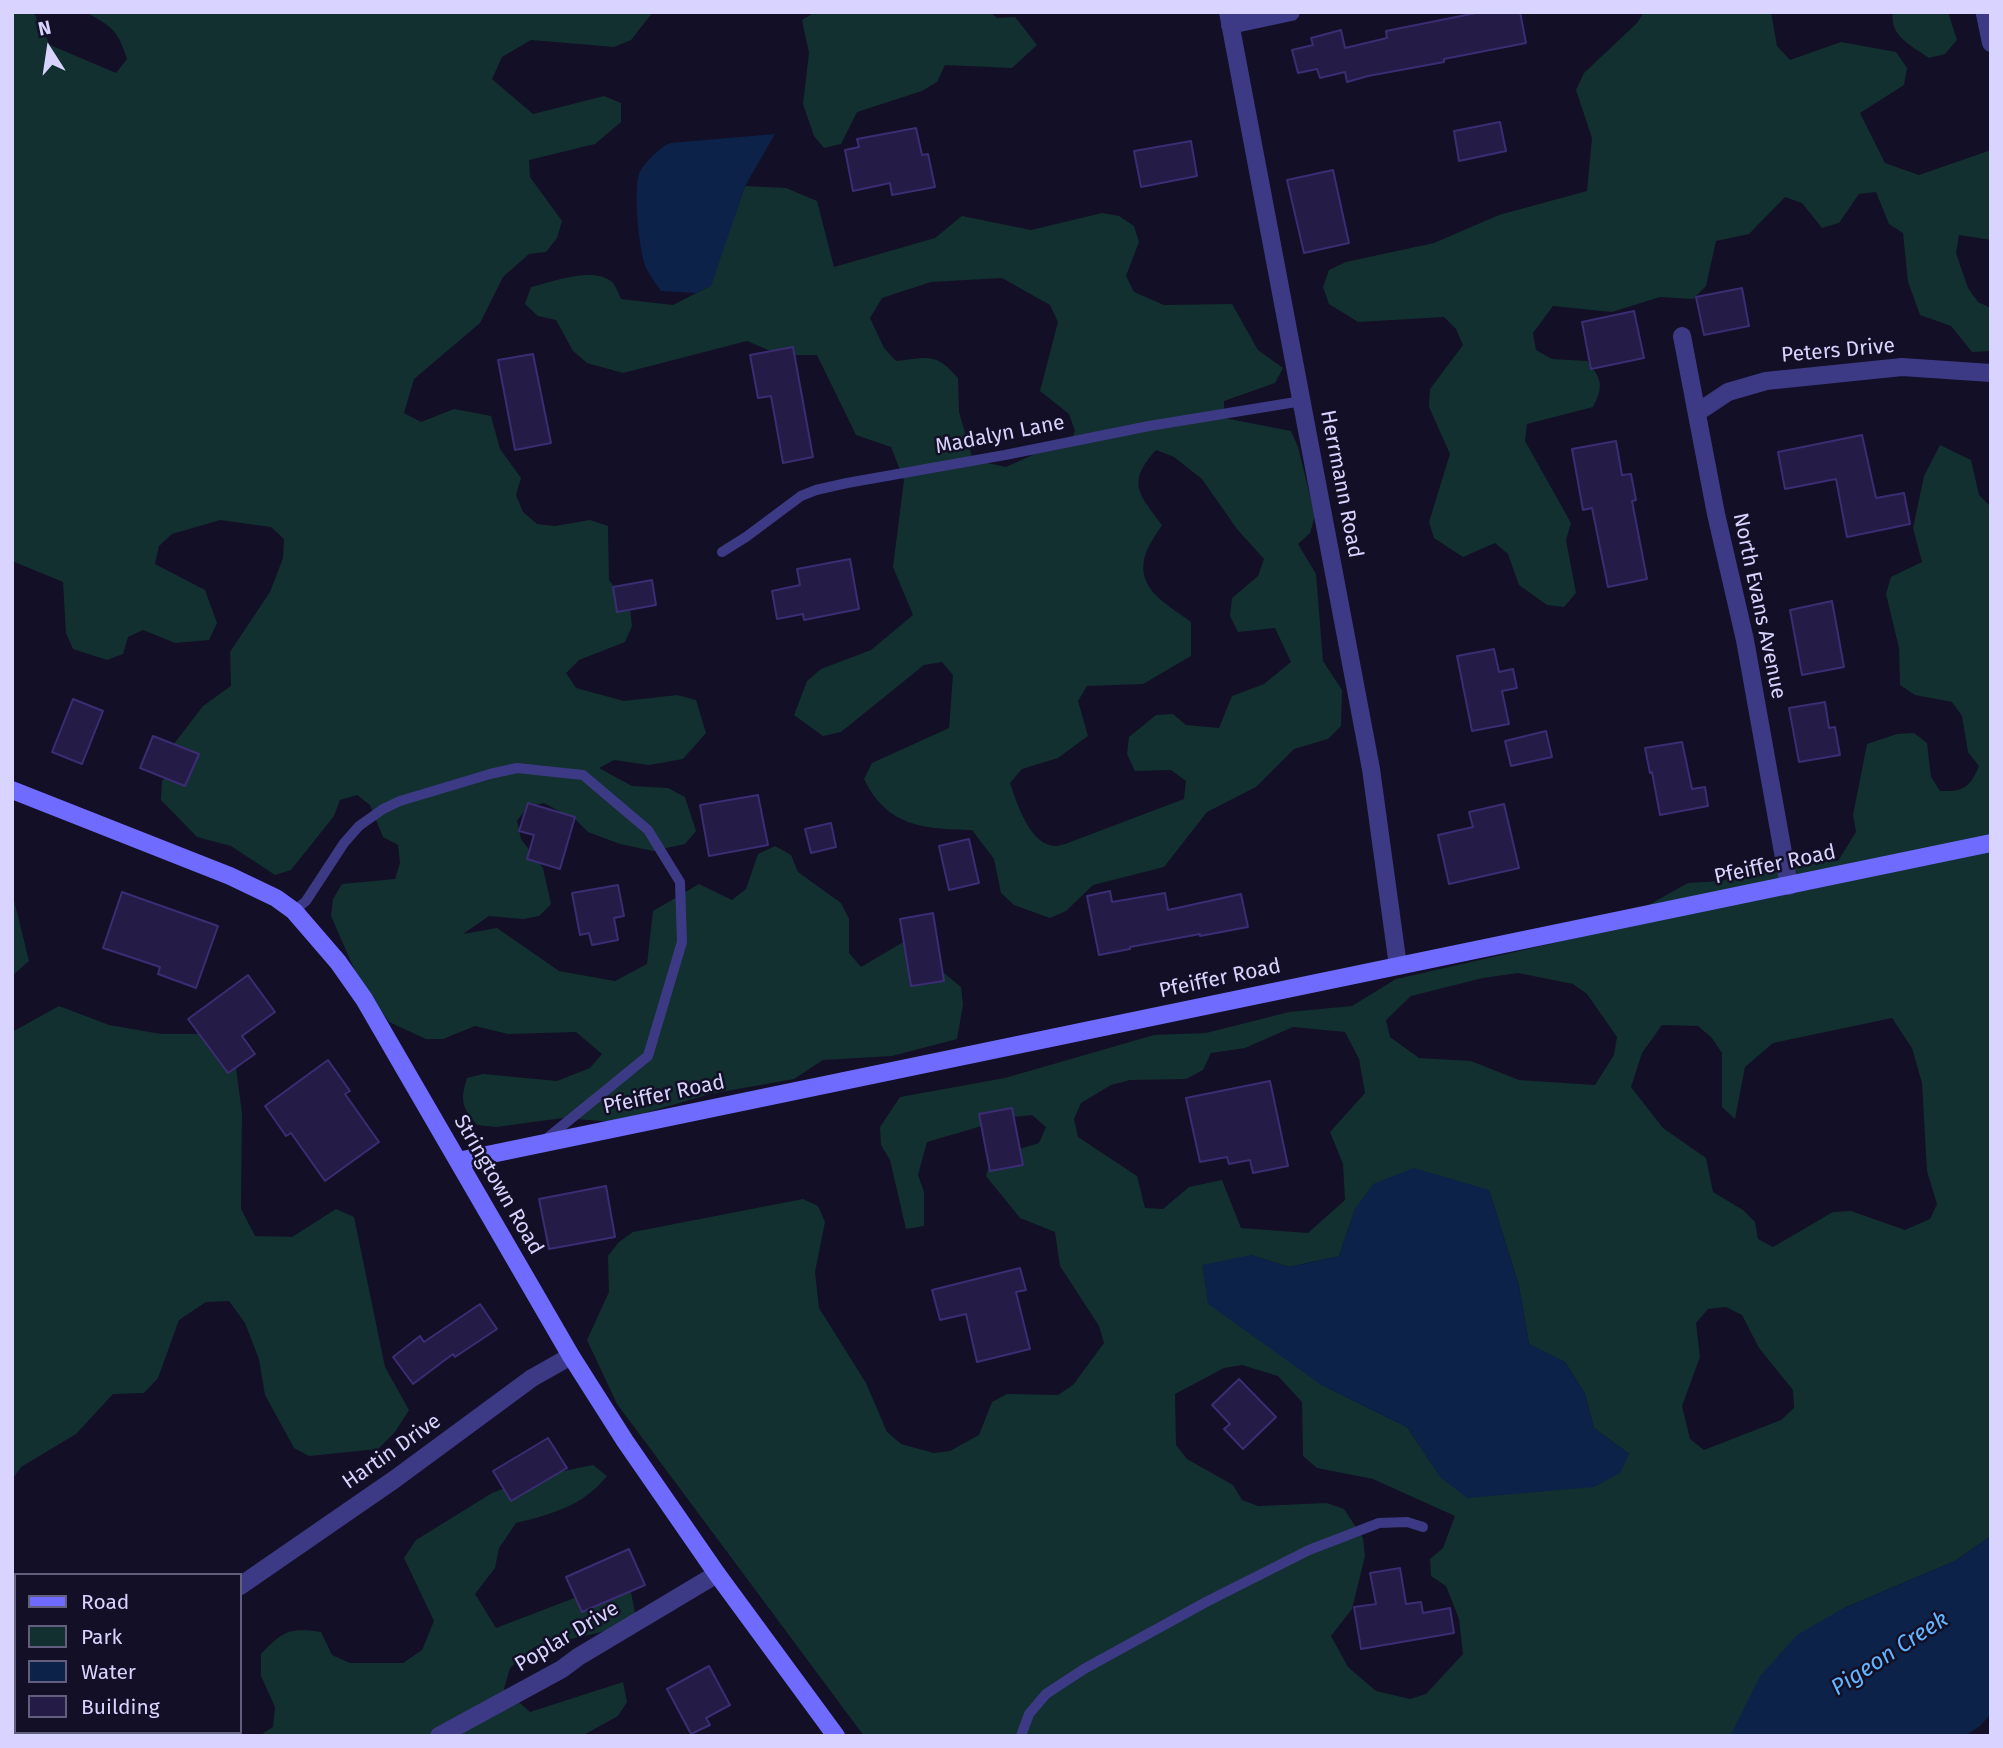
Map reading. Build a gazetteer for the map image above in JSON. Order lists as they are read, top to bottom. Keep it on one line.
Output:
{"streets":{"street":["Peters Drive","Herrmann Road","North Evans Avenue","Pfeiffer Road","Stringtown Road","Hartin Drive","Poplar Drive"],"lane":["Madalyn Lane"]},"crossings":[["Peters Drive","North Evans Avenue"],["Madalyn Lane","Herrmann Road"],["Herrmann Road","Pfeiffer Road"],["North Evans Avenue","Pfeiffer Road"],["Pfeiffer Road","Stringtown Road"],["Stringtown Road","Hartin Drive"],["Stringtown Road","Poplar Drive"]],"water":["Pigeon Creek"],"legend":["Road","Park","Water","Building"],"north":"top"}
